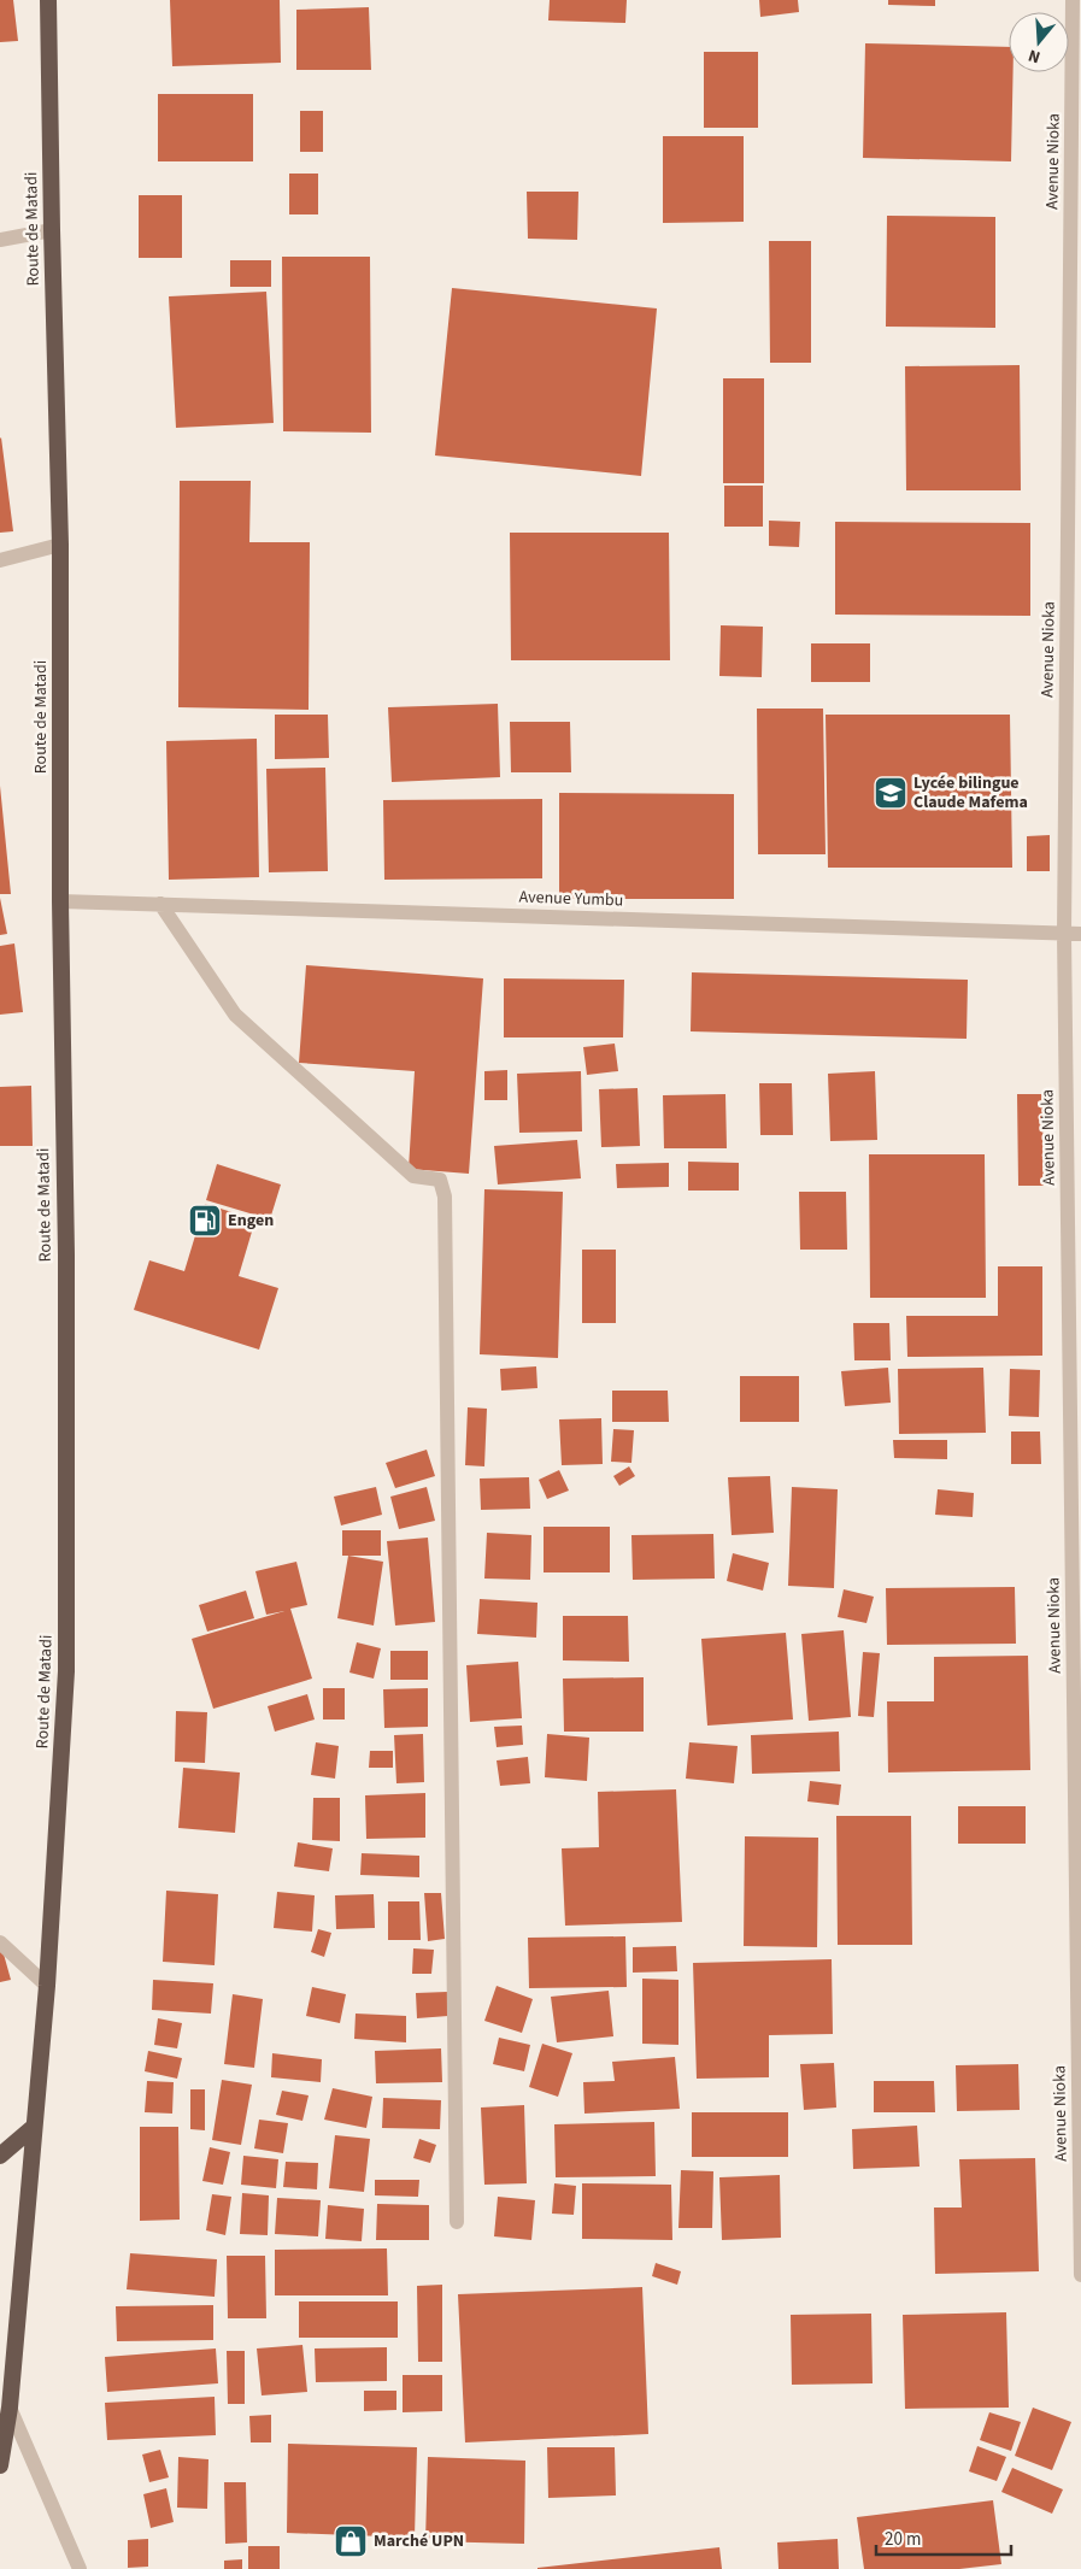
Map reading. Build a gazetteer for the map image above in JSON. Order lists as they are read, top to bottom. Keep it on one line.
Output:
{"streets":{"highway":["Route de Matadi"],"street":["Avenue Nioka","Avenue Yumbu"]},"crossings":[["Avenue Nioka","Avenue Yumbu"],["Route de Matadi","Avenue Yumbu"]],"places":{"school or university":["Lycée bilingue Claude Mafema"],"fuel station":["Engen"],"shop":["Marché UPN"]},"scale_bar":"20 m","north":"bottom"}
